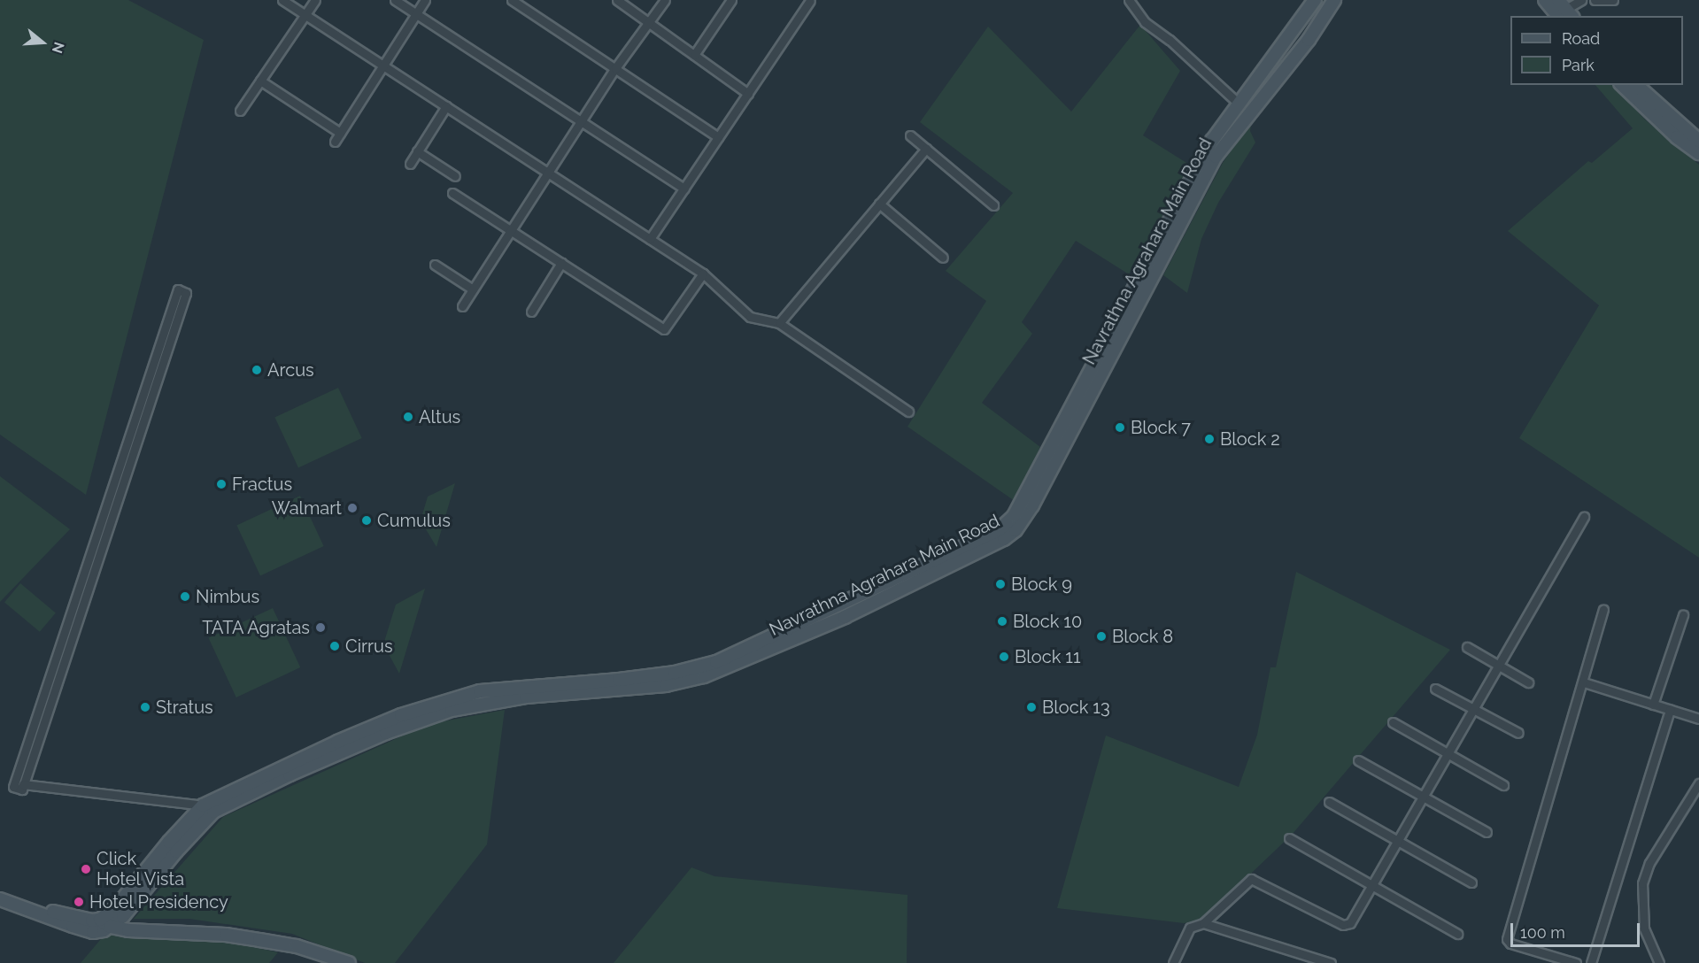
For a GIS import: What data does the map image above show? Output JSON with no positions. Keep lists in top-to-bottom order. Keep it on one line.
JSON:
{"streets":{"street":["Navrathna Agrahara Main Road"]},"places":["Arcus","Altus","Block 7","Block 2","Fractus","Walmart","Cumulus","Block 9","Nimbus","Block 10","TATA Agratas","Block 8","Cirrus","Block 11","Stratus","Block 13","Click Hotel Vista","Hotel Presidency"],"legend":["Road","Park"],"scale_bar":"100 m","north":"right"}
